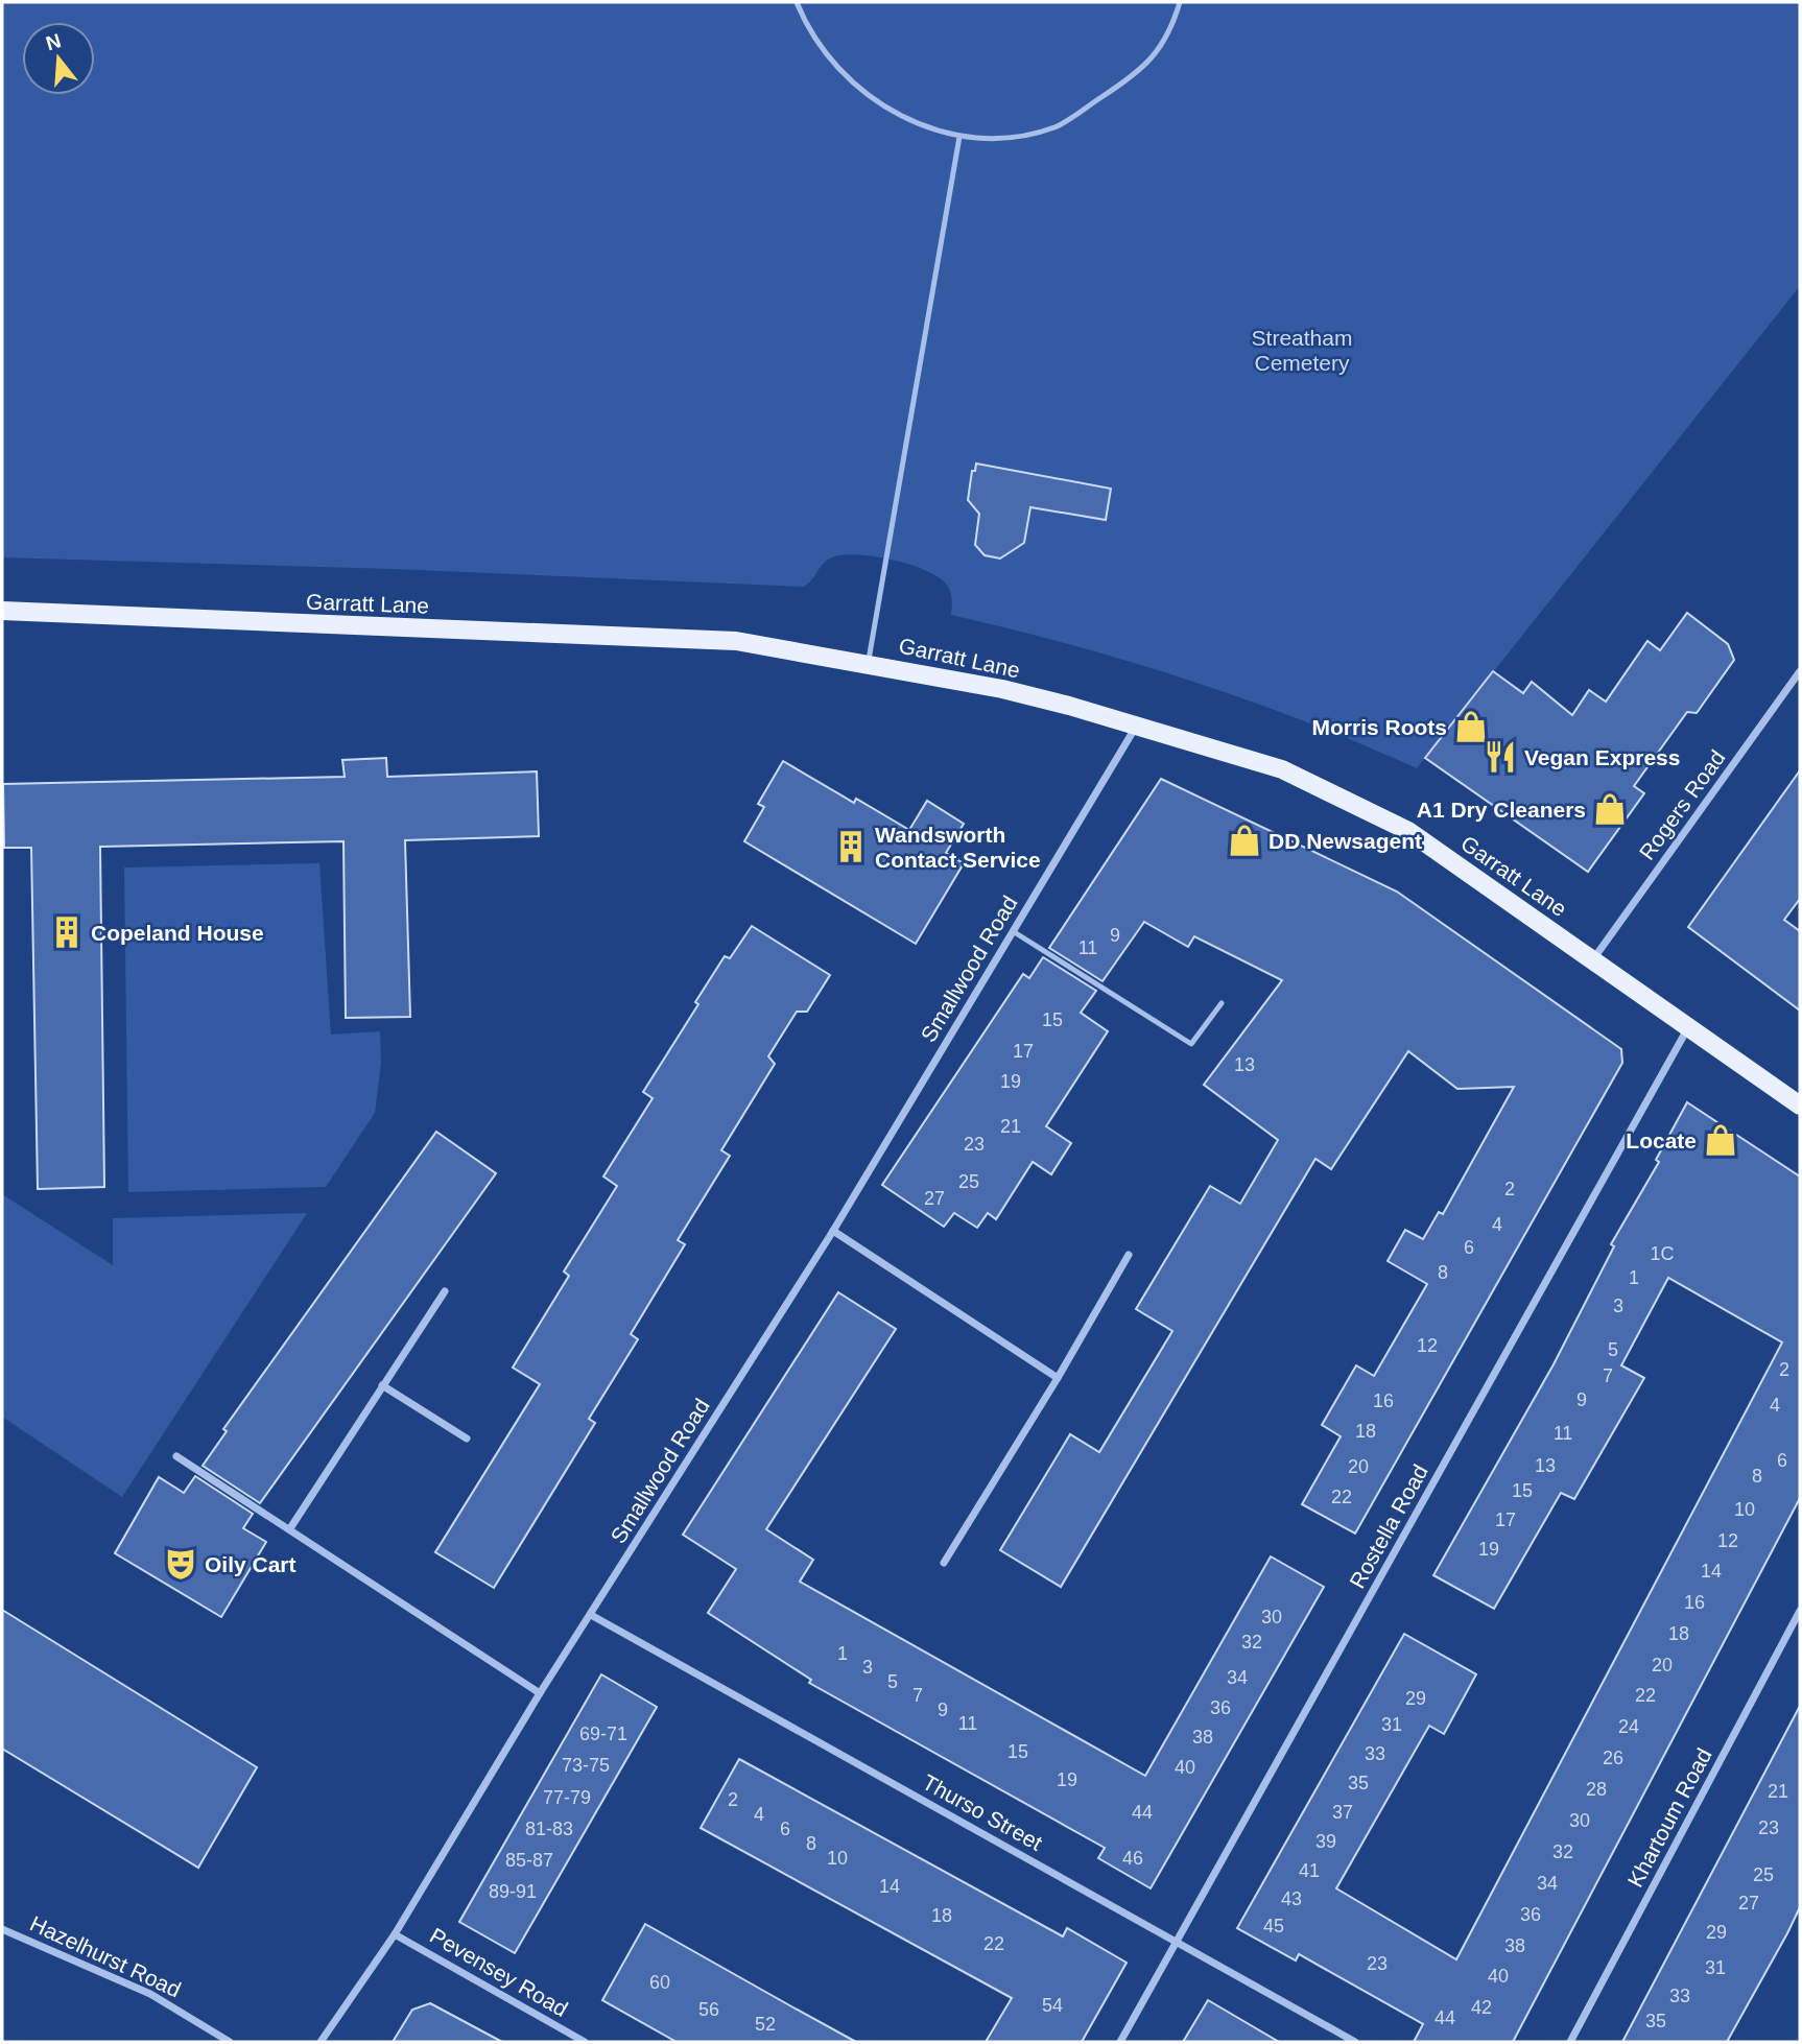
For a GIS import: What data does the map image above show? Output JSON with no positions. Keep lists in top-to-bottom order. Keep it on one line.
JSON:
{"streets":{"main road":["Garratt Lane"],"street":["Rogers Road","Smallwood Road","Rostella Road","Thurso Street","Khartoum Road","Hazelhurst Road","Pevensey Road"]},"crossings":[["Garratt Lane","Rogers Road"],["Garratt Lane","Smallwood Road"],["Garratt Lane","Rostella Road"],["Smallwood Road","Thurso Street"],["Smallwood Road","Pevensey Road"],["Rostella Road","Thurso Street"]],"parks":["Streatham Cemetery"],"places":{"shop":["Morris Roots","A1 Dry Cleaners","DD Newsagent","Locate"],"restaurant":["Vegan Express"],"building":["Wandsworth Contact Service","Copeland House"],"theatre":["Oily Cart"]},"house_numbers":["9","11","15","17","13","19","21","23","25","2","27","4","6","1C","8","1","3","12","5","2","7","9","16","4","18","11","6","13","20","8","15","22","10","17","12","19","14","16","30","18","32","1","20","3","34","5","7","22","29","36","9","11","31","24","69-71","38","15","33","26","73-75","40","19","35","28","21","77-79","2","44","37","4","30","23","81-83","6","39","8","32","10","46","85-87","41","25","34","14","89-91","43","27","36","18","45","29","22","38","23","31","40","60","33","54","42","56","44","35","52"],"north":"top"}
